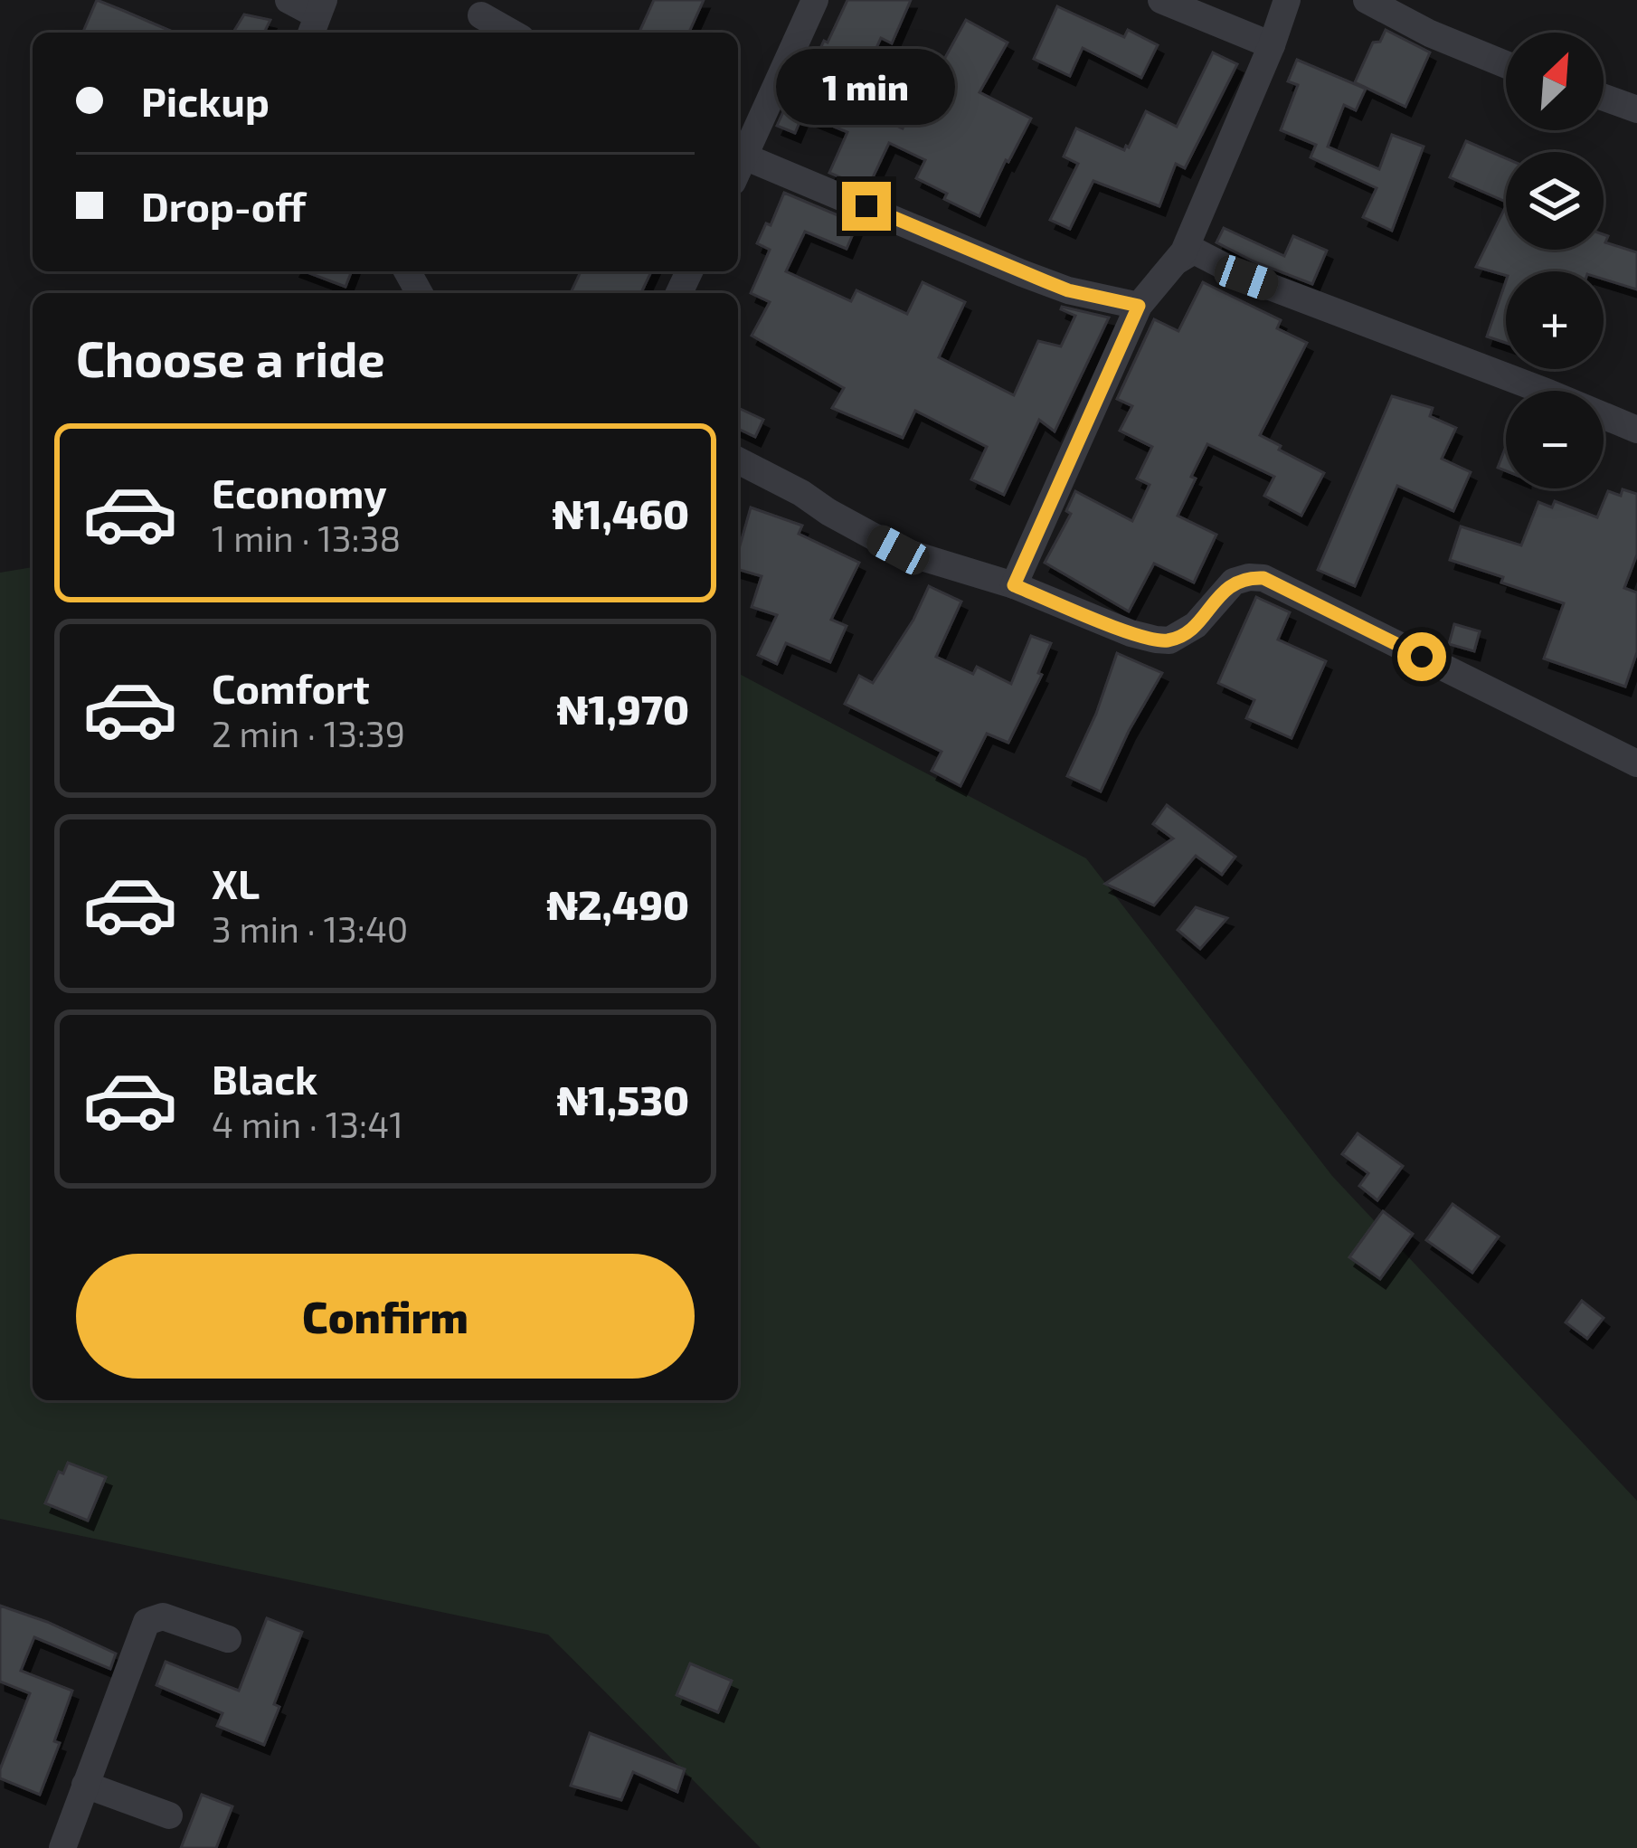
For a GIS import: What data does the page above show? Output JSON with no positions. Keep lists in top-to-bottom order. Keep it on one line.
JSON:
{"north":"top right","page":{"map_buttons":["+","−"],"banner":["Pickup","Drop-off"],"bubble":"1 min","heading":"Choose a ride","list":[{"name":"Economy","note":"1 min · 13:38","value":"₦1,460"},{"name":"Comfort","note":"2 min · 13:39","value":"₦1,970"},{"name":"XL","note":"3 min · 13:40","value":"₦2,490"},{"name":"Black","note":"4 min · 13:41","value":"₦1,530"}],"buttons":"Confirm"}}
